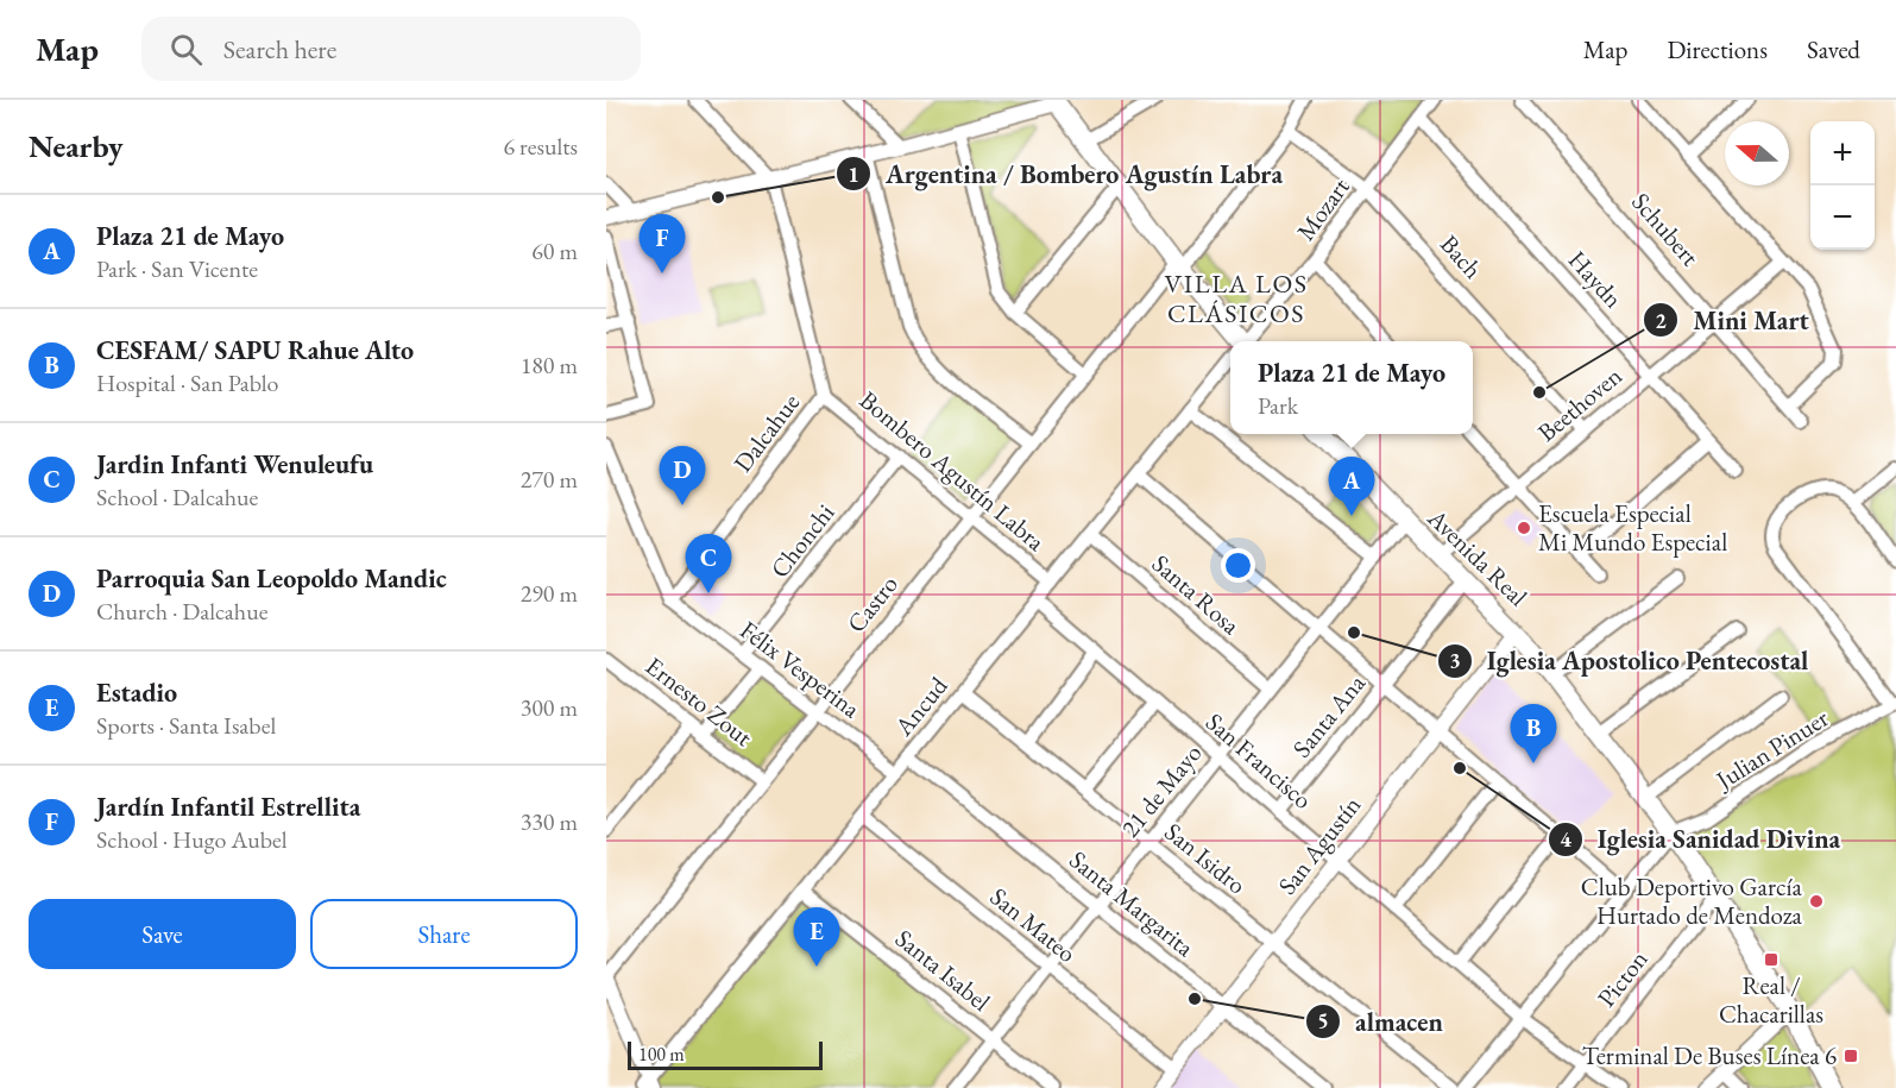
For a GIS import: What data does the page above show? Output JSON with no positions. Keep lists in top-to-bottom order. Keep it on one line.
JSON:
{"streets":{"main road":["Avenida Real"],"street":["Mozart","Schubert","Bach","Haydn","Beethoven","Dalcahue","Bombero Agustín Labra","Chonchi","Santa Rosa","Castro","Félix Vesperina","Ernesto Zout","Ancud","Santa Ana","Julian Pinuer","San Francisco","21 de Mayo","San Agustín","San Isidro","Santa Margarita","San Mateo","Santa Isabel","Picton"]},"crossings":[["Mozart","Bach"],["Mozart","Haydn"],["Schubert","Beethoven"],["Bach","Beethoven"],["Bach","Castro"],["Haydn","Beethoven"],["Beethoven","Avenida Real"],["Dalcahue","Bombero Agustín Labra"],["Dalcahue","Félix Vesperina"],["Bombero Agustín Labra","Chonchi"],["Bombero Agustín Labra","Castro"],["Bombero Agustín Labra","Ancud"],["Chonchi","Félix Vesperina"],["Avenida Real","Santa Ana"],["Avenida Real","Julian Pinuer"],["Avenida Real","21 de Mayo"],["Avenida Real","San Agustín"],["Avenida Real","Picton"],["Santa Rosa","Ancud"],["Santa Rosa","21 de Mayo"],["Castro","Félix Vesperina"],["Castro","Ernesto Zout"],["Félix Vesperina","Ancud"],["Ancud","San Francisco"],["Ancud","San Isidro"],["Ancud","Santa Margarita"],["Ancud","San Mateo"],["Ancud","Santa Isabel"],["Santa Ana","San Francisco"],["San Francisco","21 de Mayo"],["San Francisco","San Agustín"],["San Francisco","Picton"],["21 de Mayo","San Isidro"],["21 de Mayo","Santa Margarita"],["21 de Mayo","San Mateo"],["21 de Mayo","Santa Isabel"],["San Agustín","San Isidro"],["San Agustín","Santa Margarita"],["San Agustín","San Mateo"]],"districts":["VILLA LOS CLÁSICOS"],"places":{"other":["Argentina / Bombero Agustín Labra","Mini Mart","Escuela Especial Mi Mundo Especial","Iglesia Apostolico Pentecostal","Iglesia Sanidad Divina","Club Deportivo García Hurtado de Mendoza","almacen"],"transit":["Real / Chacarillas","Terminal De Buses Línea 6"]},"scale_bar":"100 m","north":"left","page":{"header":"Map","search":"Search here","nav":["Map","Directions","Saved"],"heading":["Nearby","6 results"],"map_buttons":["+","−"],"list":[{"mark":"A","name":"Plaza 21 de Mayo","note":"Park · San Vicente","value":"60 m"},{"mark":"B","name":"CESFAM/ SAPU Rahue Alto","note":"Hospital · San Pablo","value":"180 m"},{"mark":"C","name":"Jardin Infanti Wenuleufu","note":"School · Dalcahue","value":"270 m"},{"mark":"D","name":"Parroquia San Leopoldo Mandic","note":"Church · Dalcahue","value":"290 m"},{"mark":"E","name":"Estadio","note":"Sports · Santa Isabel","value":"300 m"},{"mark":"F","name":"Jardín Infantil Estrellita","note":"School · Hugo Aubel","value":"330 m"}],"pins":["F","D","A","C","B","E"],"popup":["Plaza 21 de Mayo","Park"],"buttons":["Save","Share"],"scale":"100 m"}}
